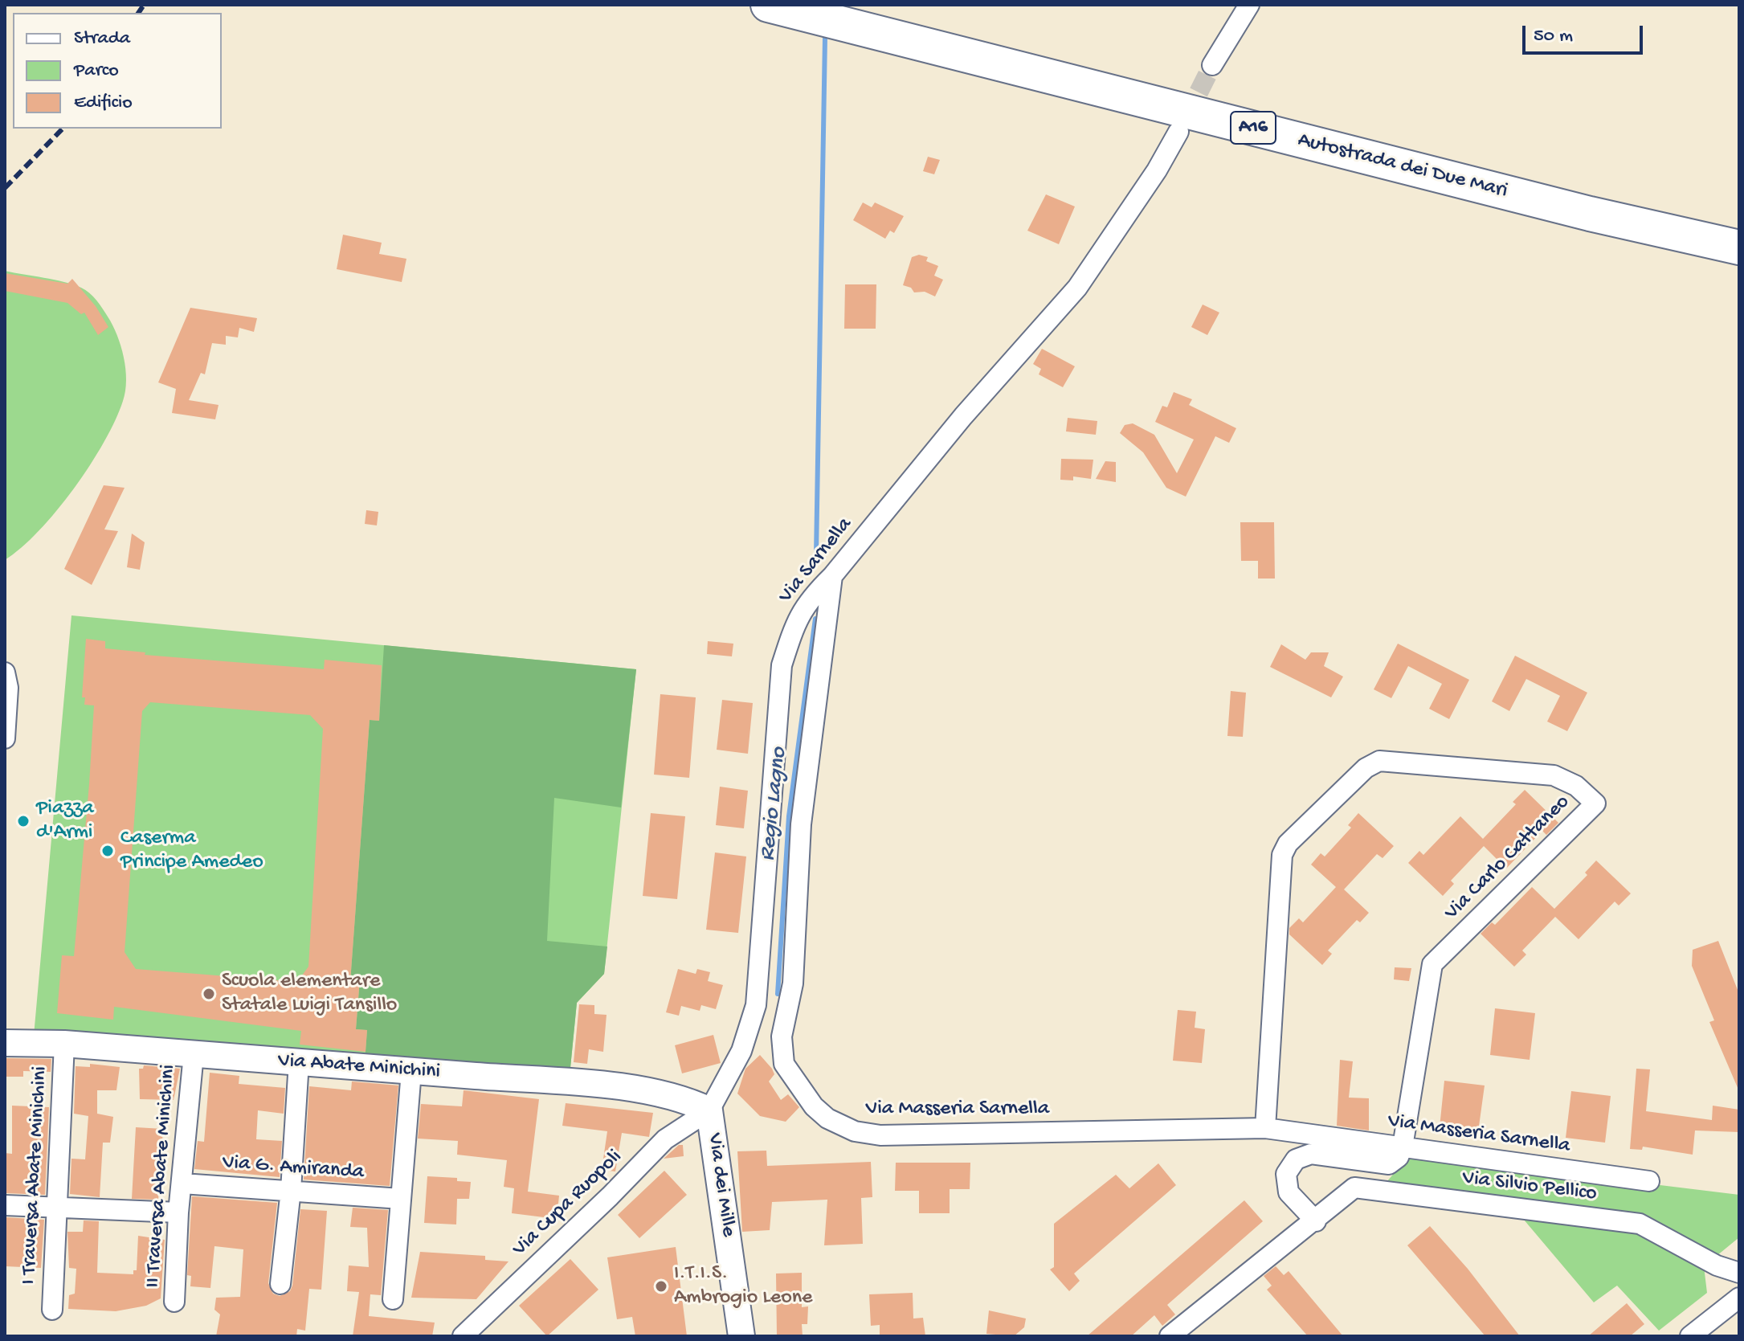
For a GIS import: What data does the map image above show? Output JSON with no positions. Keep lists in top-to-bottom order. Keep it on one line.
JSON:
{"streets":{"highway":["A16","Autostrada dei Due Mari"],"street":["Via Sarnella","Via Carlo Cattaneo","Via Abate Minichini","Via Masseria Sarnella","Via G. Amiranda","I Traversa Abate Minichini","II Traversa Abate Minichini","Via dei Mille","Via Silvio Pellico","Via Cupa Ruopoli"]},"crossings":[["Via Sarnella","Via Abate Minichini"],["Via Sarnella","Via Masseria Sarnella"],["Via Sarnella","Via dei Mille"],["Via Sarnella","Via Cupa Ruopoli"],["Via Carlo Cattaneo","Via Masseria Sarnella"],["Via Abate Minichini","I Traversa Abate Minichini"],["Via Abate Minichini","II Traversa Abate Minichini"],["Via Abate Minichini","Via dei Mille"],["Via Abate Minichini","Via Cupa Ruopoli"],["Via G. Amiranda","II Traversa Abate Minichini"],["Via dei Mille","Via Cupa Ruopoli"]],"water":["Regio Lagno"],"places":["Piazza d'Armi","Caserma Principe Amedeo","Scuola elementare Statale Luigi Tansillo","I.T.I.S. Ambrogio Leone"],"legend":["Strada","Parco","Edificio"],"scale_bar":"50 m"}
